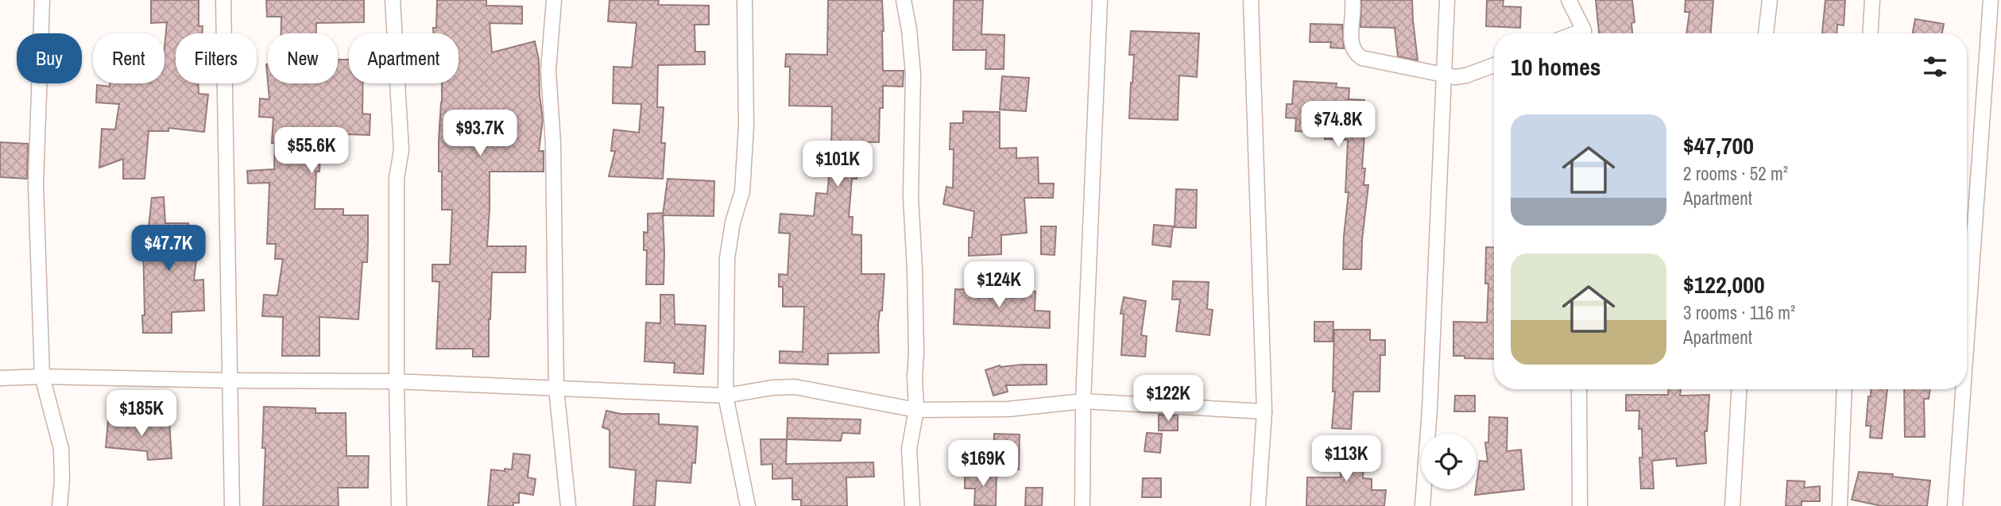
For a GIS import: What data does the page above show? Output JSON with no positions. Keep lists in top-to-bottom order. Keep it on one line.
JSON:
{"page":{"chip":["Buy","Rent","Filters","New","Apartment"],"heading":"10 homes","list":[{"name":"$47,700","note":"2 rooms · 52 m² · Apartment"},{"name":"$122,000","note":"3 rooms · 116 m² · Apartment"}],"price":["$74.8K","$93.7K","$55.6K","$101K","$47.7K","$124K","$122K","$185K","$113K","$169K"]}}
